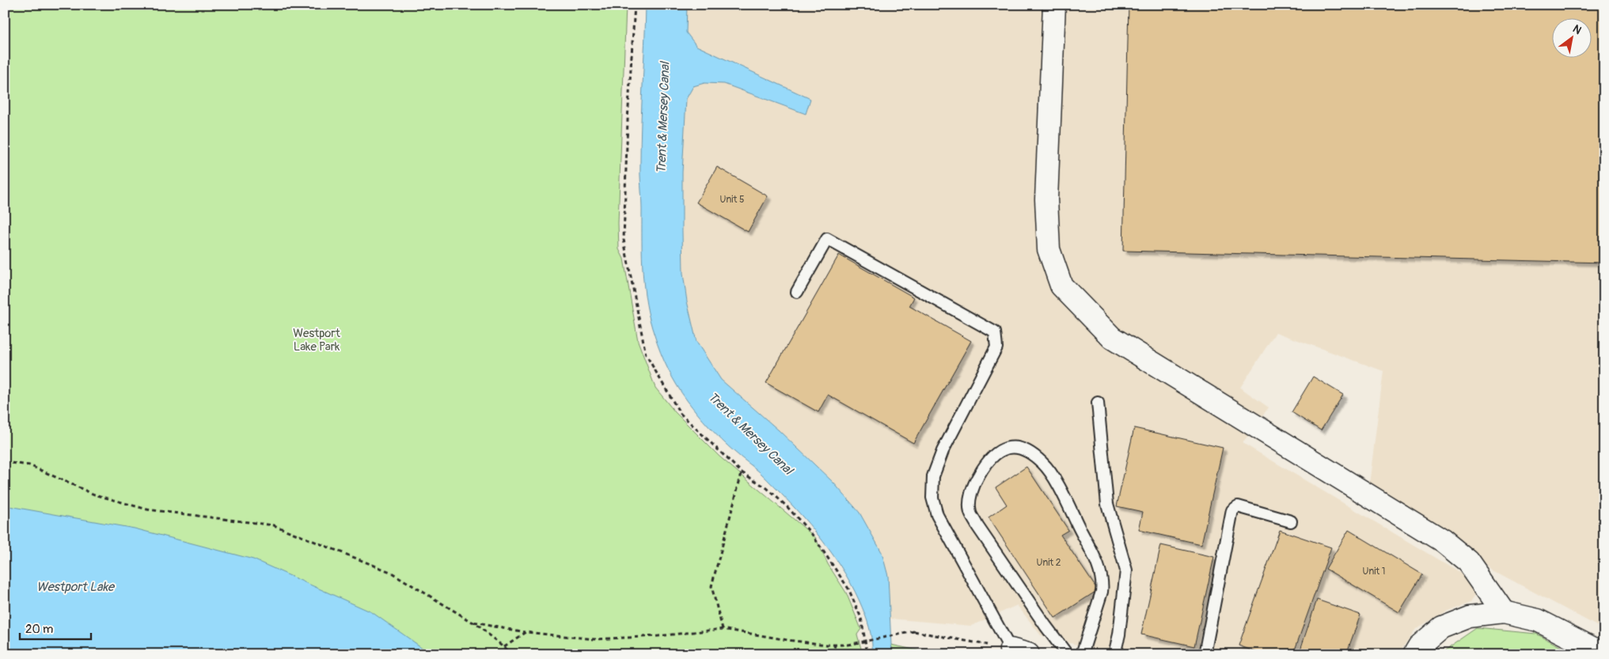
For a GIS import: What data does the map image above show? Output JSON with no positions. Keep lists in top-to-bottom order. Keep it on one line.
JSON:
{"water":["Trent & Mersey Canal","Westport Lake"],"parks":["Westport Lake Park"],"house_numbers":["Unit 5","Unit 2","Unit 1"],"scale_bar":"20 m","north":"top right"}
